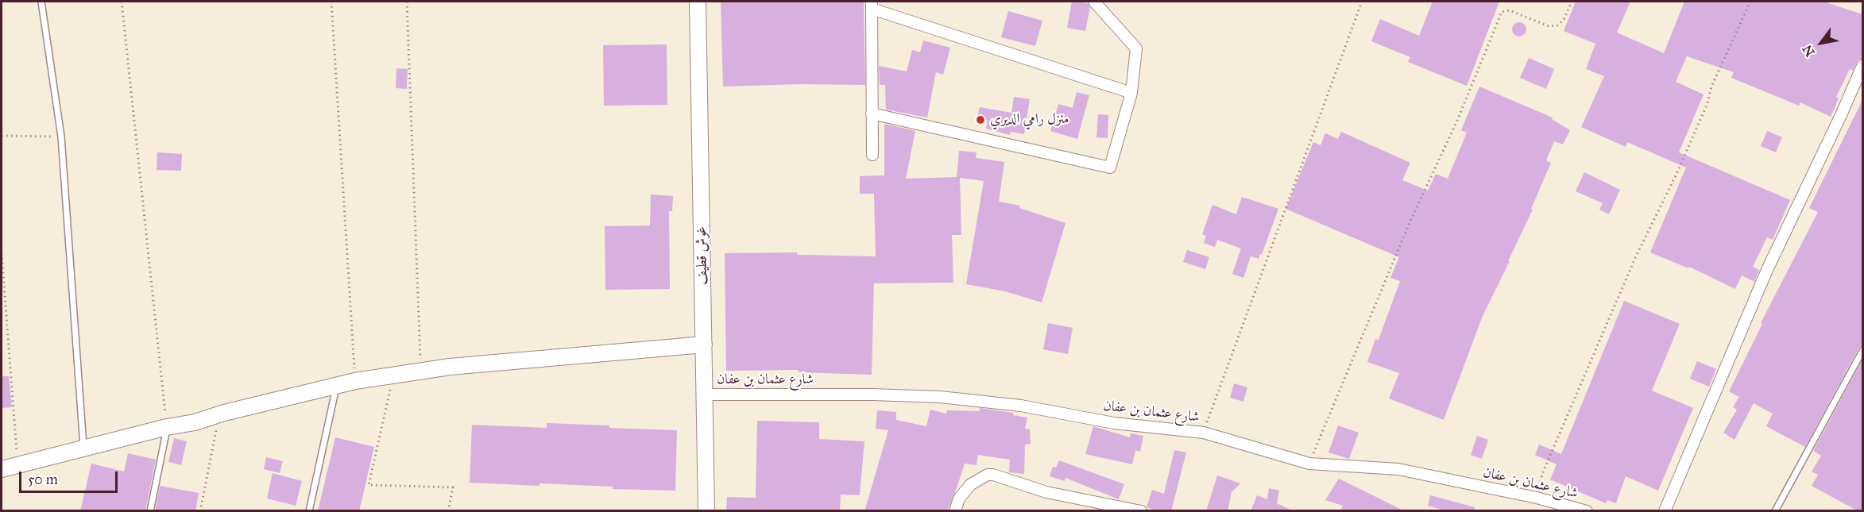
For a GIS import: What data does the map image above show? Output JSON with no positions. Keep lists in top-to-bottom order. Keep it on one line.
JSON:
{"streets":{"street":["غوش قطيف","شارع عثمان بن عفان"]},"crossings":[["غوش قطيف","شارع عثمان بن عفان"]],"places":["منزل رامي الديري"],"scale_bar":"50 m","north":"bottom left"}
